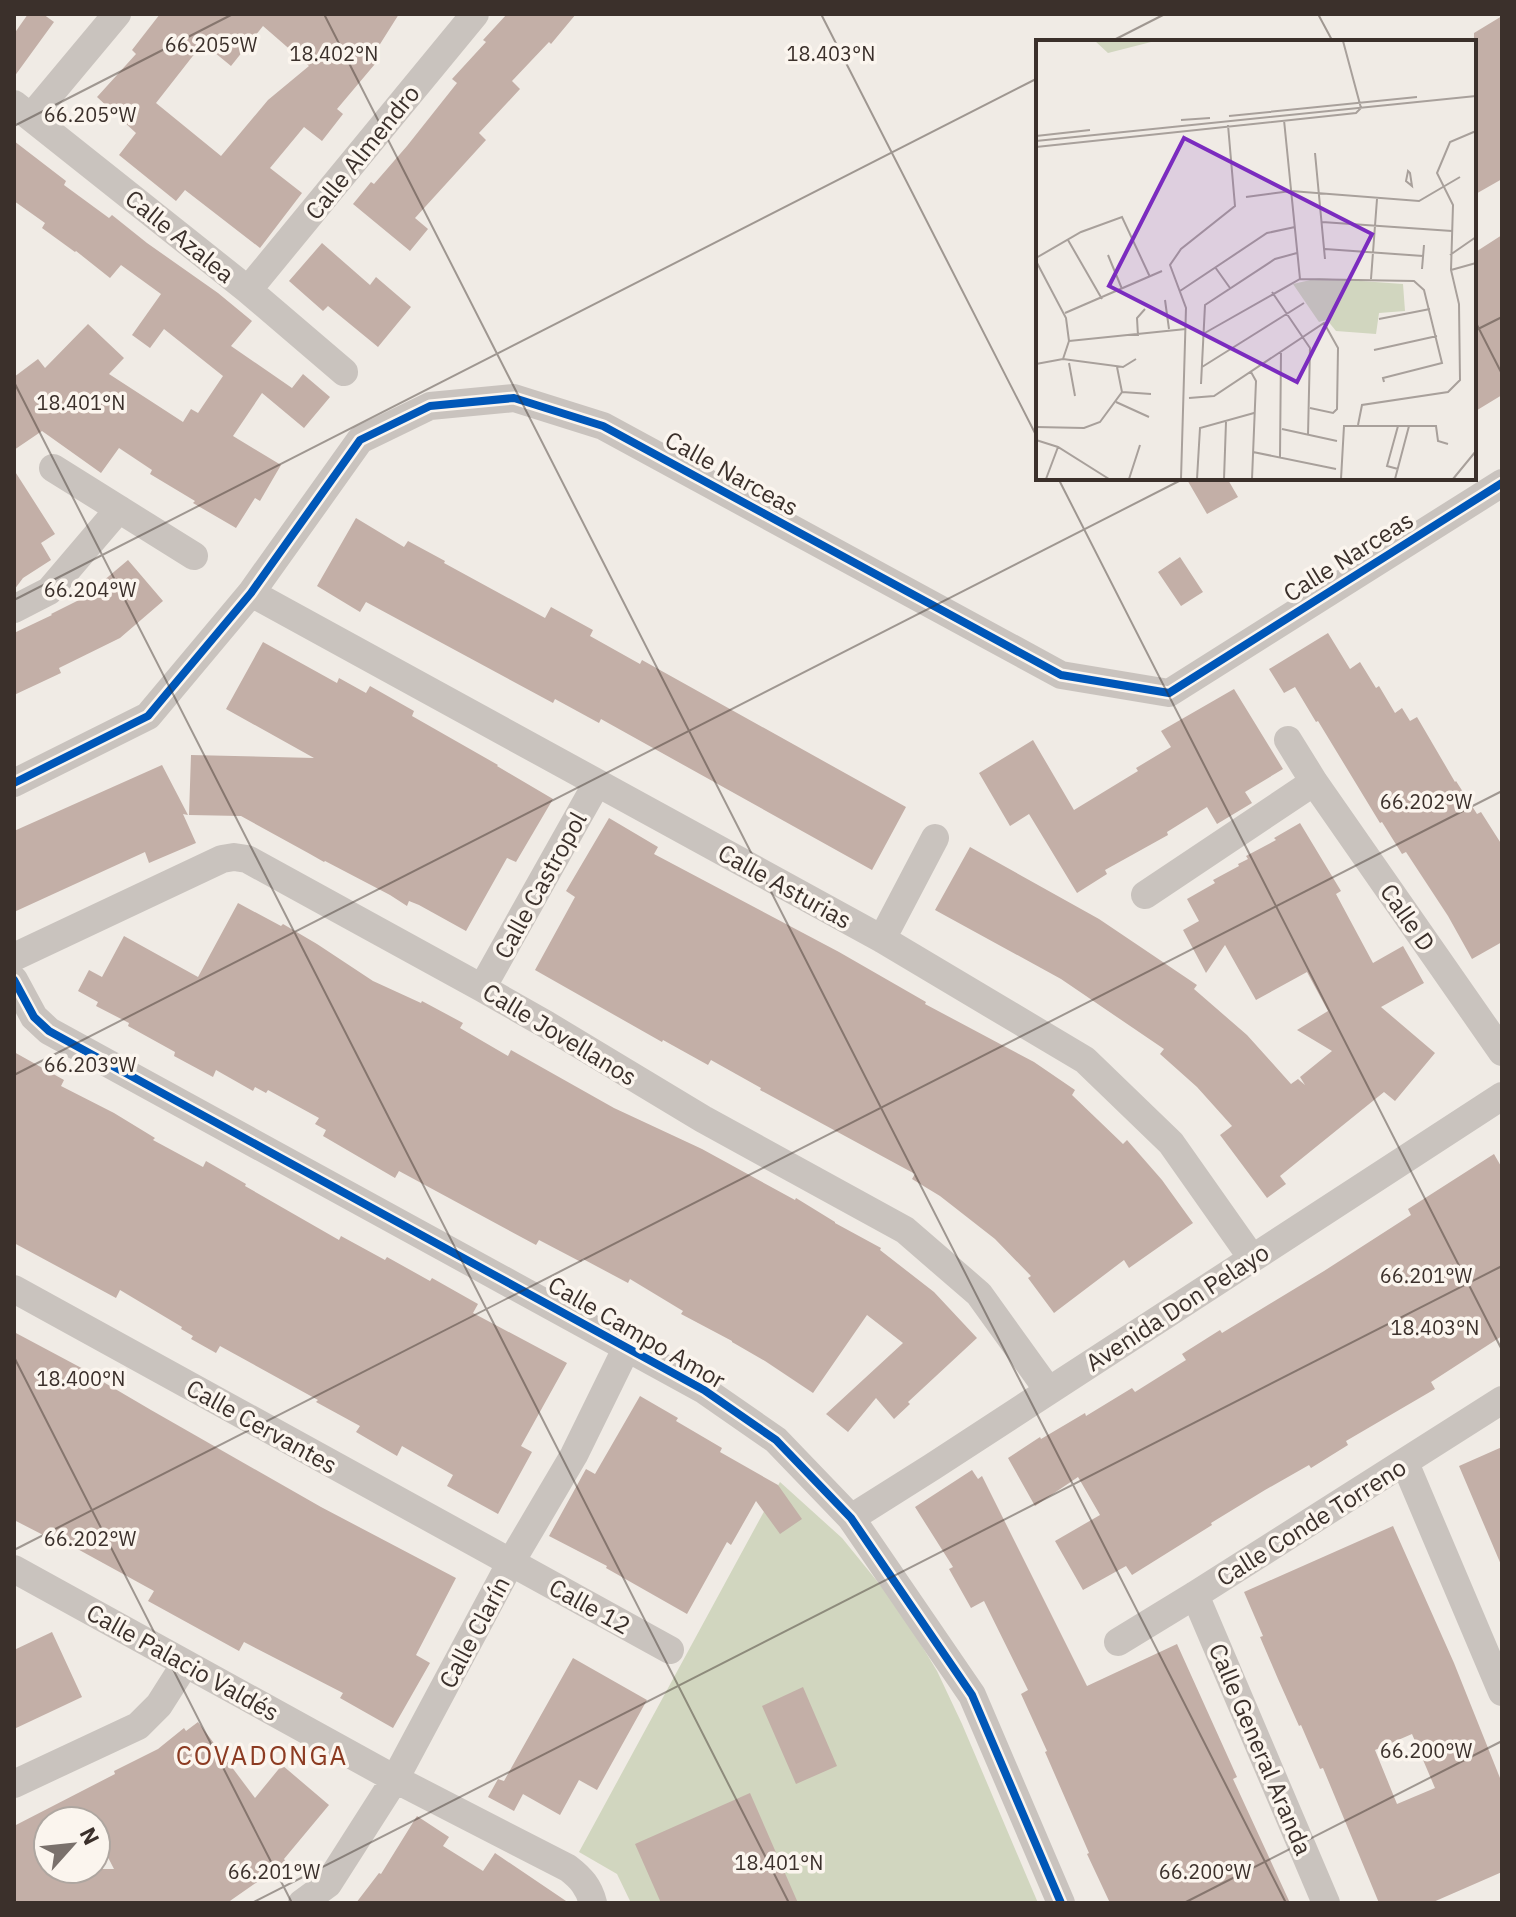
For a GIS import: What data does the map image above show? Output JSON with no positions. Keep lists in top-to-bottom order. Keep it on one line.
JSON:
{"streets":{"street":["Calle Almendro","Calle Azalea","Calle Narceas","Calle Castropol","Calle Asturias","Calle D","Calle Jovellanos","Avenida Don Pelayo","Calle Campo Amor","Calle Cervantes","Calle Conde Torreno","Calle 12","Calle Clarín","Calle Palacio Valdés","Calle General Aranda"]},"crossings":[["Calle Almendro","Calle Azalea"],["Calle Narceas","Calle Asturias"],["Calle Castropol","Calle Asturias"],["Calle Castropol","Calle Jovellanos"],["Calle Asturias","Avenida Don Pelayo"],["Calle Jovellanos","Avenida Don Pelayo"],["Avenida Don Pelayo","Calle Campo Amor"],["Calle Campo Amor","Calle Clarín"],["Calle Cervantes","Calle 12"],["Calle Cervantes","Calle Clarín"],["Calle Conde Torreno","Calle General Aranda"],["Calle 12","Calle Clarín"],["Calle Clarín","Calle Palacio Valdés"]],"districts":["COVADONGA"],"north":"top right","coordinates":["66.205°W","18.402°N","18.403°N","18.401°N","66.204°W","66.202°W","66.203°W","66.201°W","18.400°N","66.200°W"]}
